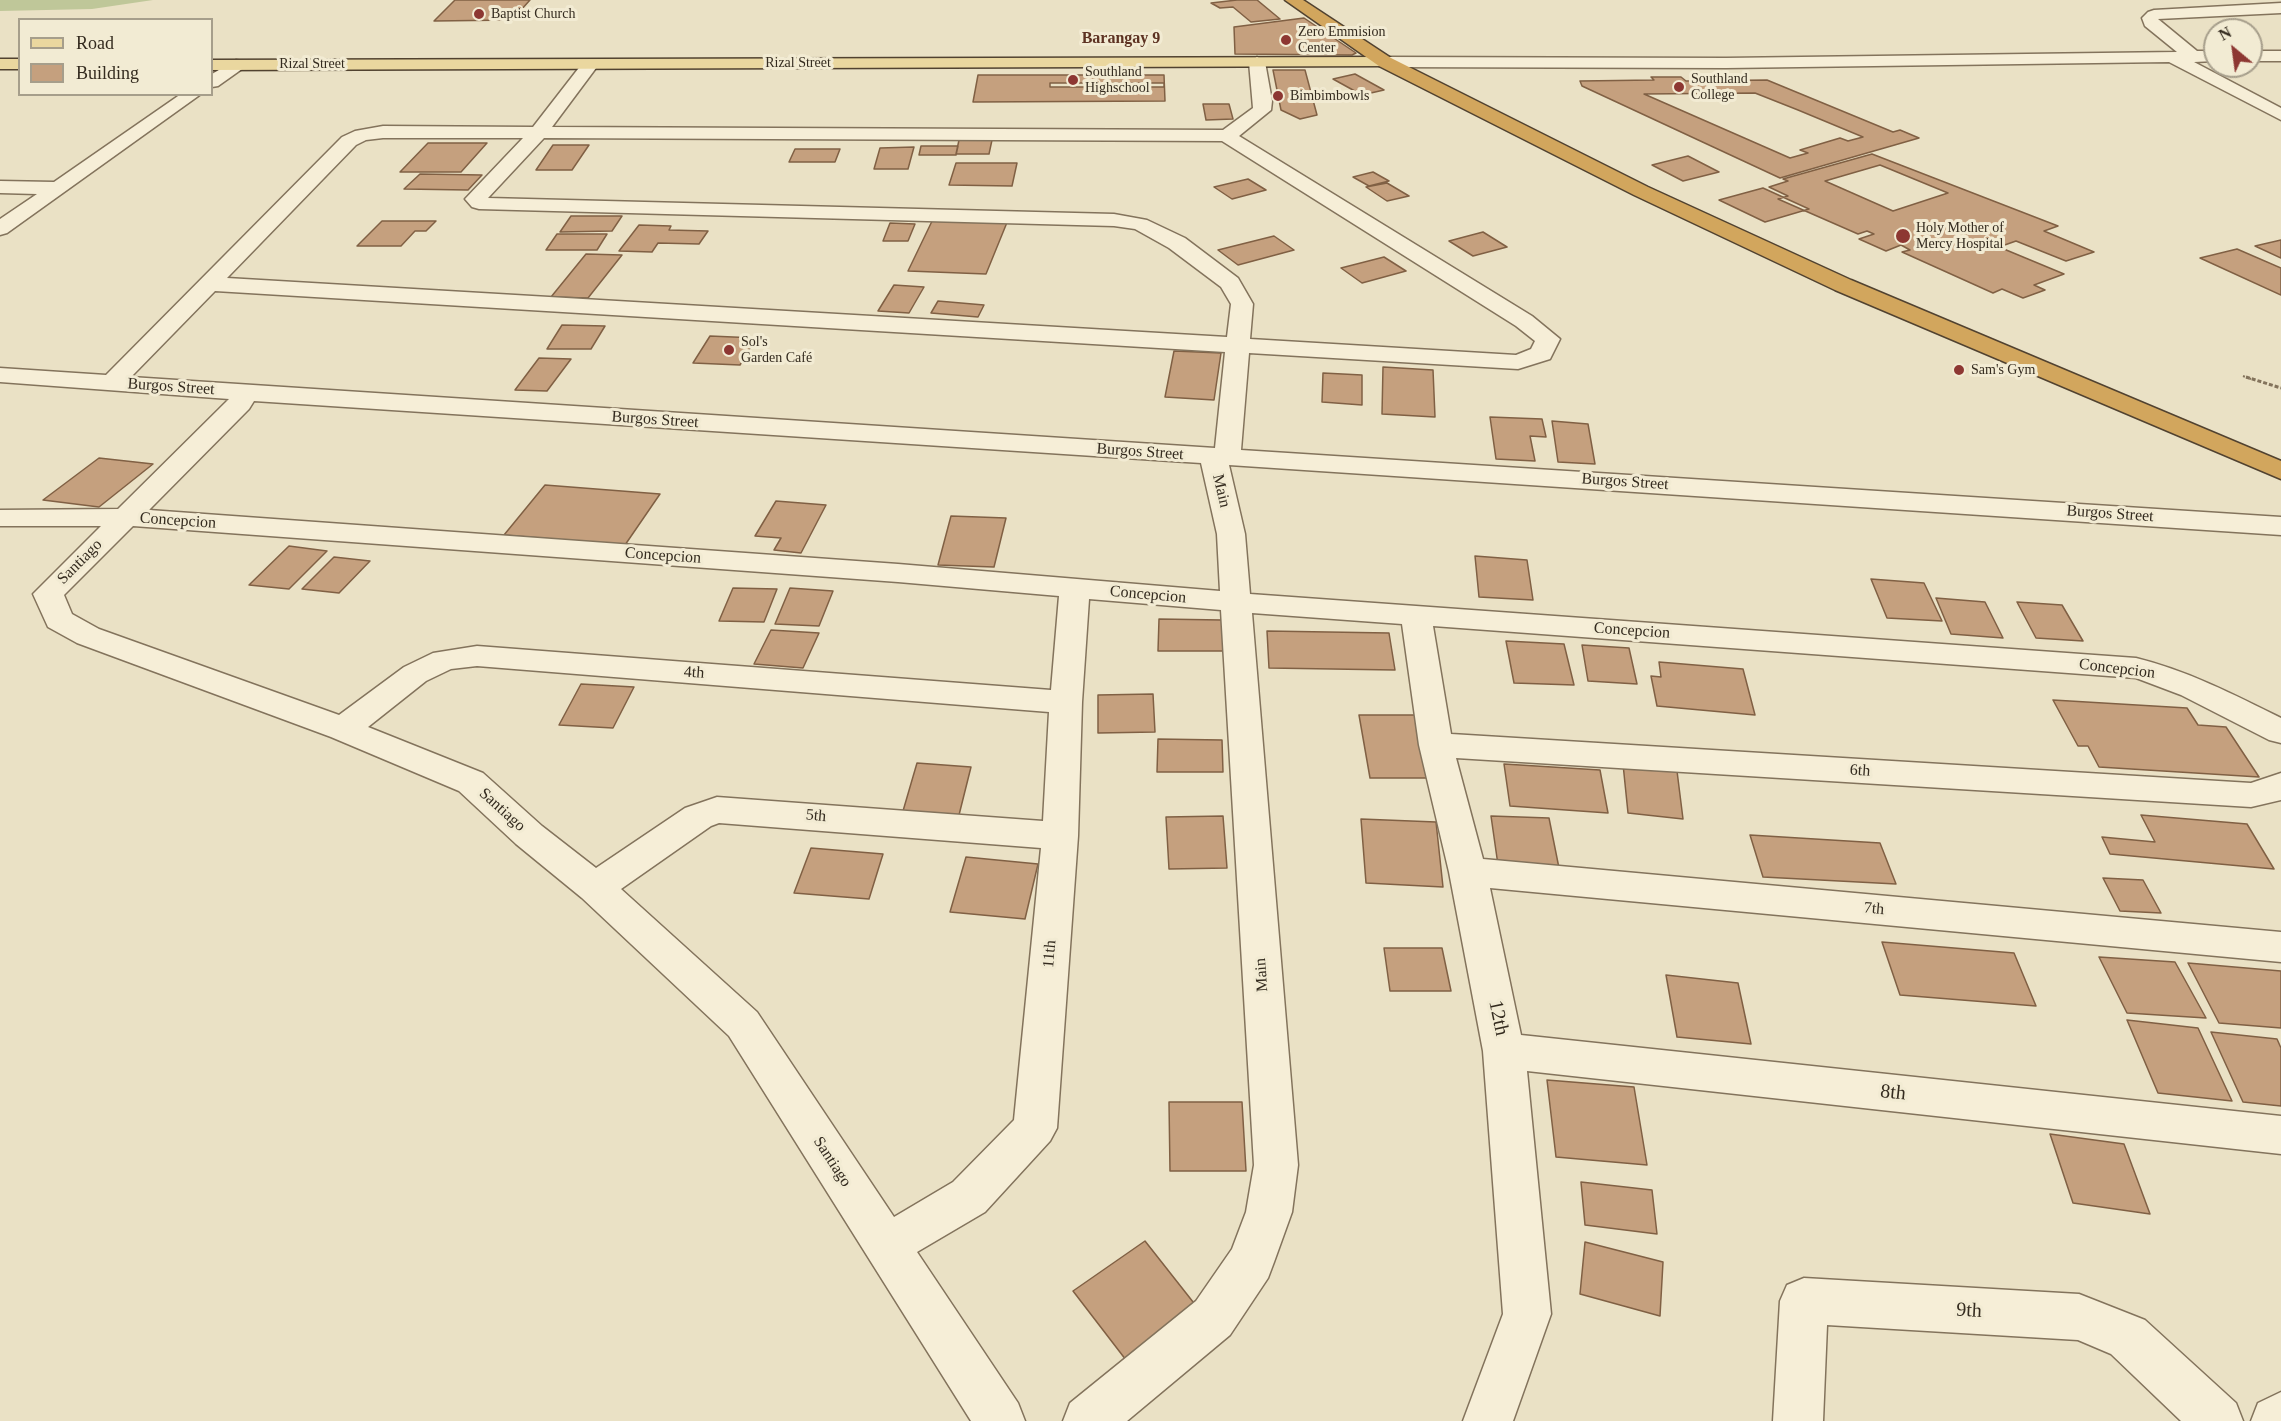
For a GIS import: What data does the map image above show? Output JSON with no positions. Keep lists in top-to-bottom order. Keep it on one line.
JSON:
{"streets":{"main road":["Rizal Street"],"street":["Burgos Street","Main","Concepcion","Santiago","4th","6th","5th","7th","11th","12th","8th","9th"]},"crossings":[["Burgos Street","Main"],["Burgos Street","Santiago"],["Main","Concepcion"],["Concepcion","Santiago"],["Concepcion","11th"],["Concepcion","12th"],["Santiago","4th"],["Santiago","5th"],["Santiago","11th"],["4th","11th"],["6th","12th"],["5th","11th"],["7th","12th"],["12th","8th"]],"districts":["Barangay 9"],"places":["Baptist Church","Zero Emmision Center","Southland Highschool","Southland College","Bimbimbowls","Holy Mother of Mercy Hospital","Sol's Garden Café","Sam's Gym"],"legend":["Road","Building"],"north":"top left"}
